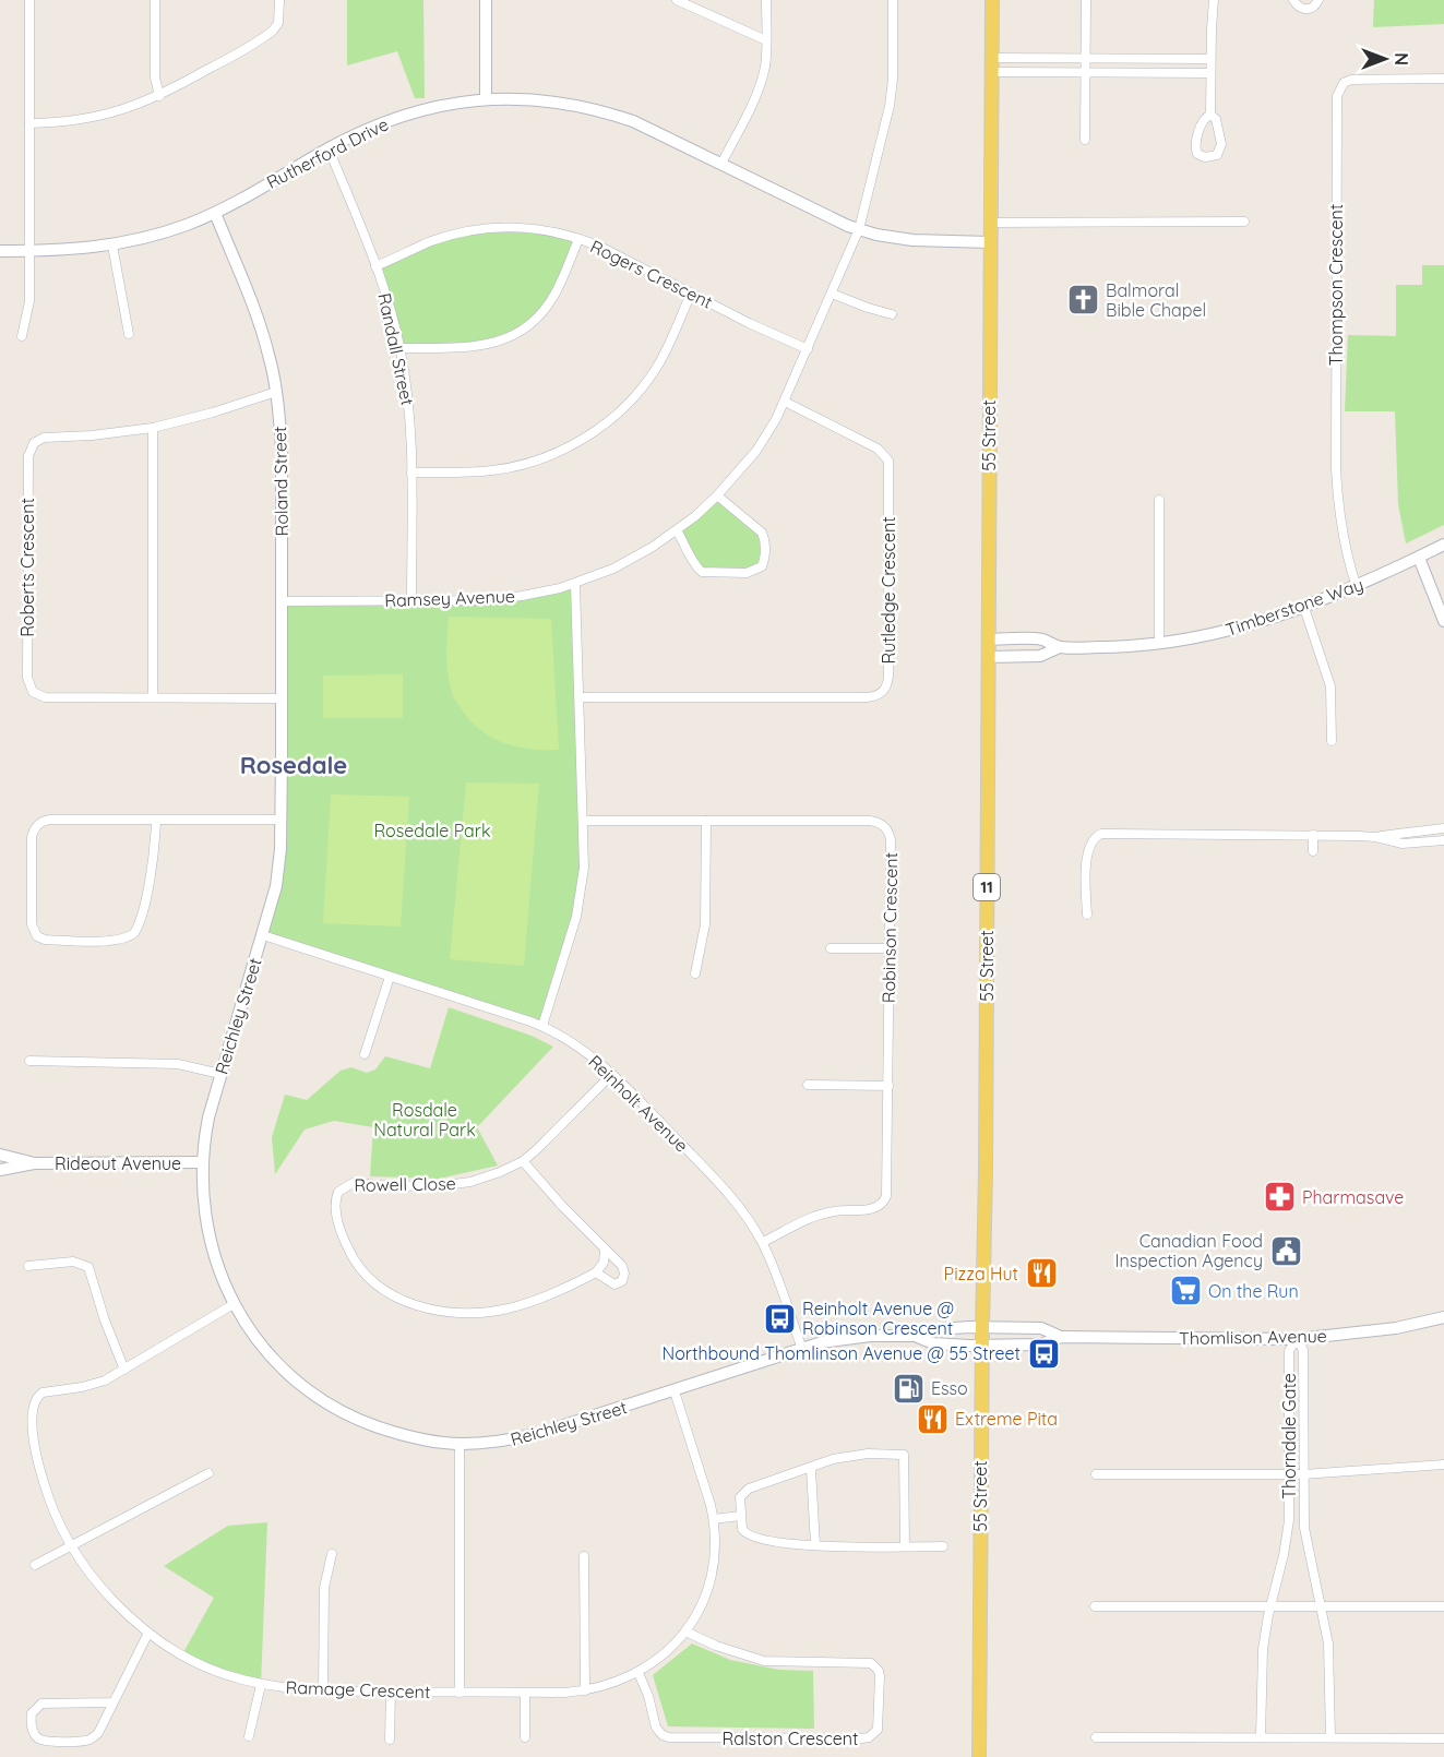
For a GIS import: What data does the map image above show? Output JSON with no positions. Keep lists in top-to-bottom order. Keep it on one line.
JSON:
{"streets":{"main road":["55 Street","11"],"street":["Rutherford Drive","Rogers Crescent","Thompson Crescent","Randall Street","Roland Street","Roberts Crescent","Rutledge Crescent","Ramsey Avenue","Timberstone Way","Robinson Crescent","Reichley Street","Reinholt Avenue","Rideout Avenue","Rowell Close","Thomlison Avenue","Thorndale Gate","Ramage Crescent","Ralston Crescent"]},"crossings":[["Rutherford Drive","Randall Street"],["Rutherford Drive","55 Street"],["Rutherford Drive","Roland Street"],["Rutherford Drive","Ramsey Avenue"],["Rogers Crescent","Randall Street"],["Rogers Crescent","Ramsey Avenue"],["Thompson Crescent","Timberstone Way"],["Randall Street","Ramsey Avenue"],["55 Street","Timberstone Way"],["55 Street","Reichley Street"],["55 Street","Thomlison Avenue"],["Roland Street","Roberts Crescent"],["Roland Street","Ramsey Avenue"],["Roland Street","Reichley Street"],["Rutledge Crescent","Ramsey Avenue"],["Robinson Crescent","Reinholt Avenue"],["Reichley Street","Reinholt Avenue"],["Reichley Street","Rideout Avenue"],["Reichley Street","Thomlison Avenue"],["Reichley Street","Ramage Crescent"],["Reinholt Avenue","Rowell Close"],["Thomlison Avenue","Thorndale Gate"],["Ramage Crescent","Ralston Crescent"]],"districts":["Rosedale"],"parks":["Rosedale Park","Rosdale Natural Park"],"places":{"church":["Balmoral Bible Chapel"],"pharmacy":["Pharmasave"],"public building":["Canadian Food Inspection Agency"],"restaurant":["Pizza Hut","Extreme Pita"],"supermarket":["On the Run"],"bus stop":["Reinholt Avenue @ Robinson Crescent","Northbound Thomlinson Avenue @ 55 Street"],"fuel station":["Esso"]},"north":"right"}
